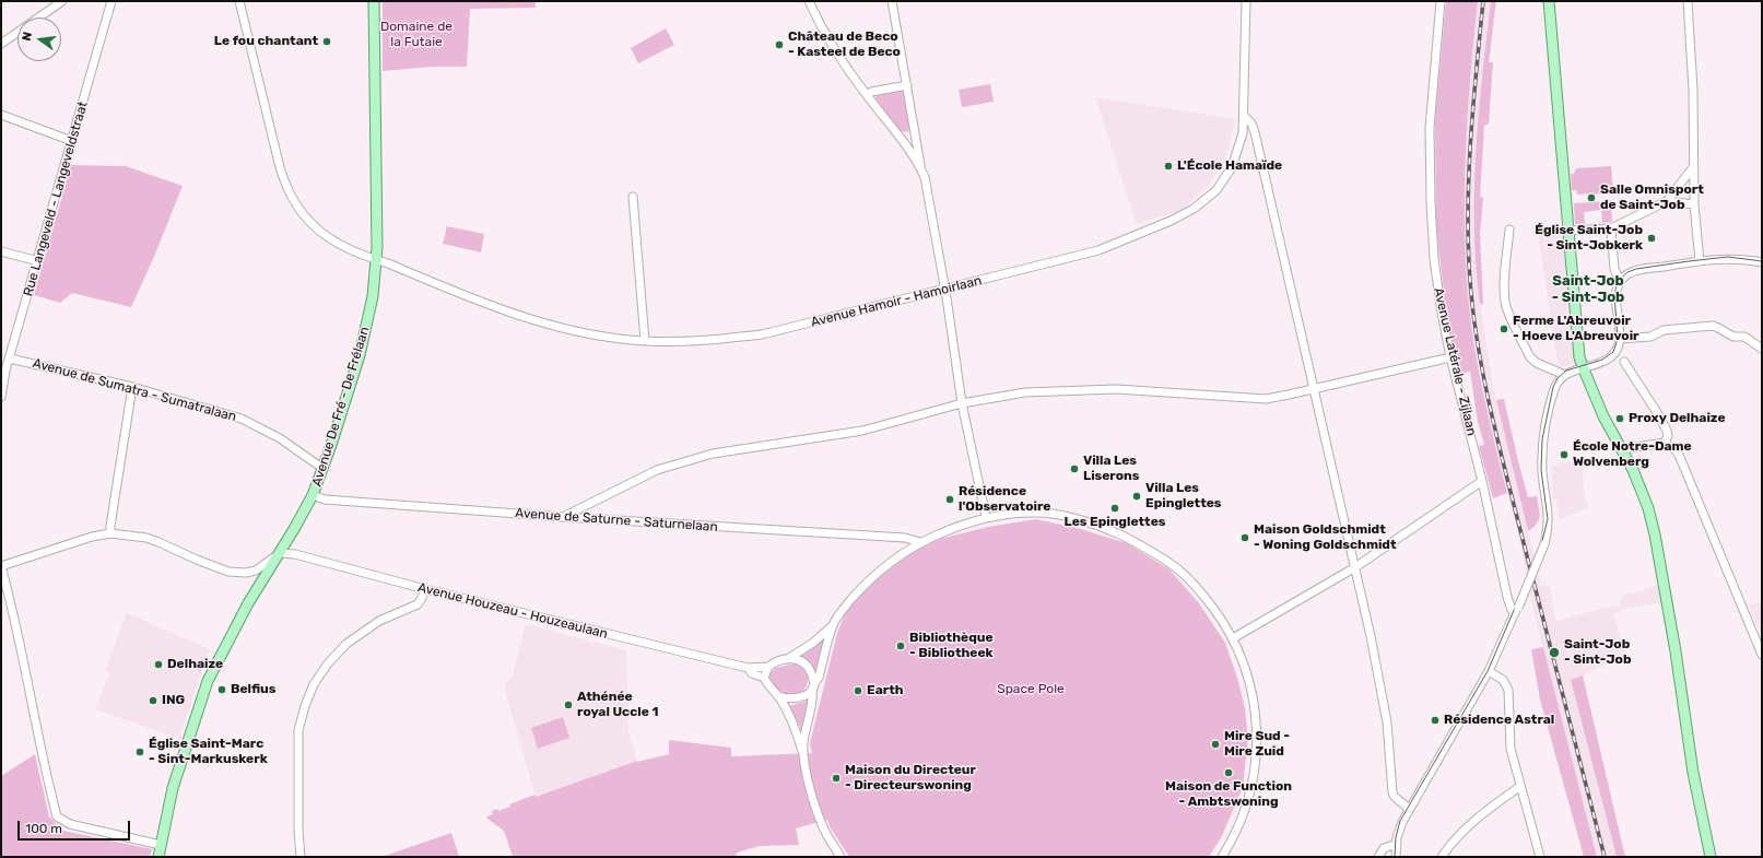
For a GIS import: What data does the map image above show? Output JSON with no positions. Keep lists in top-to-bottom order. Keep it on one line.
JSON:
{"streets":{"main road":["Avenue De Fré - De Frélaan"],"street":["Rue Langeveld - Langeveldstraat","Avenue Hamoir - Hamoirlaan","Avenue Latérale - Zijlaan","Avenue de Sumatra - Sumatralaan","Avenue de Saturne - Saturnelaan","Avenue Houzeau - Houzeaulaan"]},"crossings":[["Rue Langeveld - Langeveldstraat","Avenue de Sumatra - Sumatralaan"],["Avenue Hamoir - Hamoirlaan","Avenue De Fré - De Frélaan"],["Avenue de Sumatra - Sumatralaan","Avenue De Fré - De Frélaan"],["Avenue De Fré - De Frélaan","Avenue de Saturne - Saturnelaan"],["Avenue De Fré - De Frélaan","Avenue Houzeau - Houzeaulaan"]],"districts":["Saint-Job - Sint-Job"],"parks":["Domaine de la Futaie","Space Pole"],"places":["Le fou chantant","Château de Beco - Kasteel de Beco","L'École Hamaïde","Salle Omnisport de Saint-Job","Église Saint-Job - Sint-Jobkerk","Ferme L'Abreuvoir - Hoeve L'Abreuvoir","Proxy Delhaize","École Notre-Dame Wolvenberg","Villa Les Liserons","Villa Les Epinglettes","Résidence l'Observatoire","Les Epinglettes","Maison Goldschmidt - Woning Goldschmidt","Bibliothèque - Bibliotheek","Saint-Job - Sint-Job","Delhaize","Belfius","Earth","ING","Athénée royal Uccle 1","Résidence Astral","Mire Sud - Mire Zuid","Église Saint-Marc - Sint-Markuskerk","Maison de Function - Ambtswoning","Maison du Directeur - Directeurswoning"],"scale_bar":"100 m","north":"left"}
